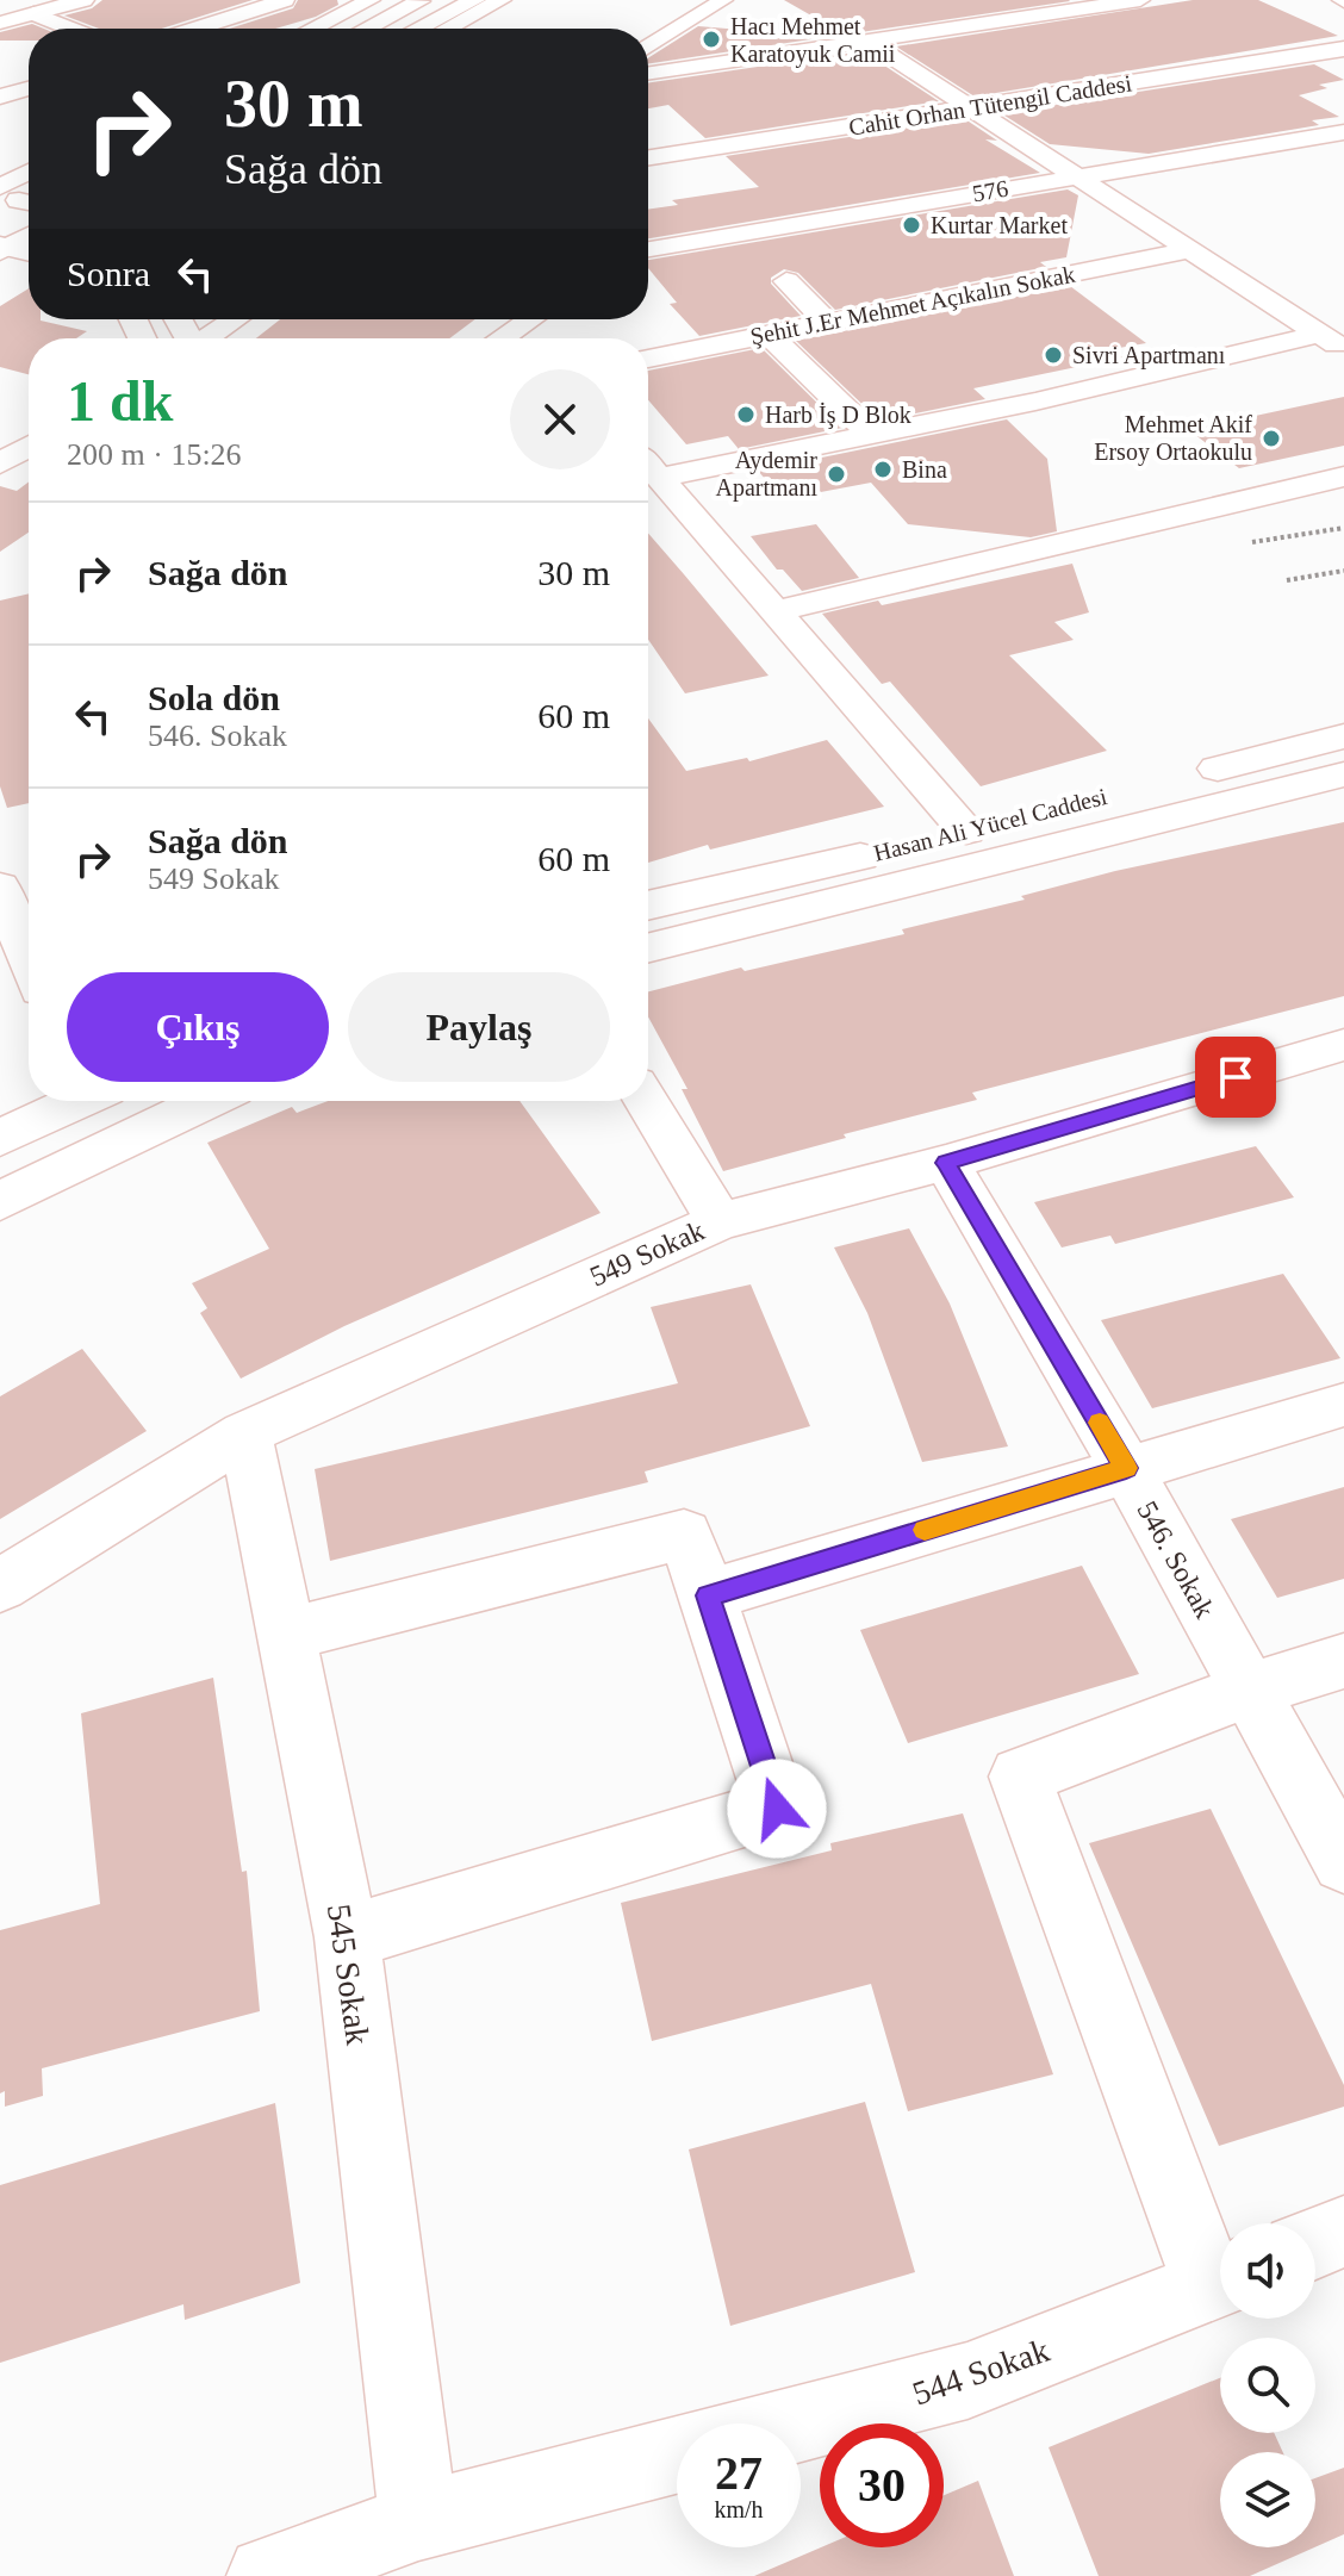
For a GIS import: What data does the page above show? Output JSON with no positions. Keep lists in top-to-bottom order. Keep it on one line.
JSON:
{"streets":{"main road":["Cahit Orhan Tütengil Caddesi","Hasan Ali Yücel Caddesi"],"street":["576","Şehit J.Er Mehmet Açıkalın Sokak","549 Sokak","546. Sokak","545 Sokak","544 Sokak"]},"crossings":[["549 Sokak","546. Sokak"],["549 Sokak","545 Sokak"]],"places":["Hacı Mehmet Karatoyuk Camii","Kurtar Market","Sivri Apartmanı","Harb İş D Blok","Mehmet Akif Ersoy Ortaokulu","Bina","Aydemir Apartmanı"],"page":{"turn":["30 m","Sağa dön"],"then":"Sonra","heading":["1 dk","200 m · 15:26"],"list":[{"name":"Sağa dön","value":"30 m"},{"name":"Sola dön","note":"546. Sokak","value":"60 m"},{"name":"Sağa dön","note":"549 Sokak","value":"60 m"}],"buttons":["Çıkış","Paylaş"],"speed":"27 km/h","limit":"30"}}
